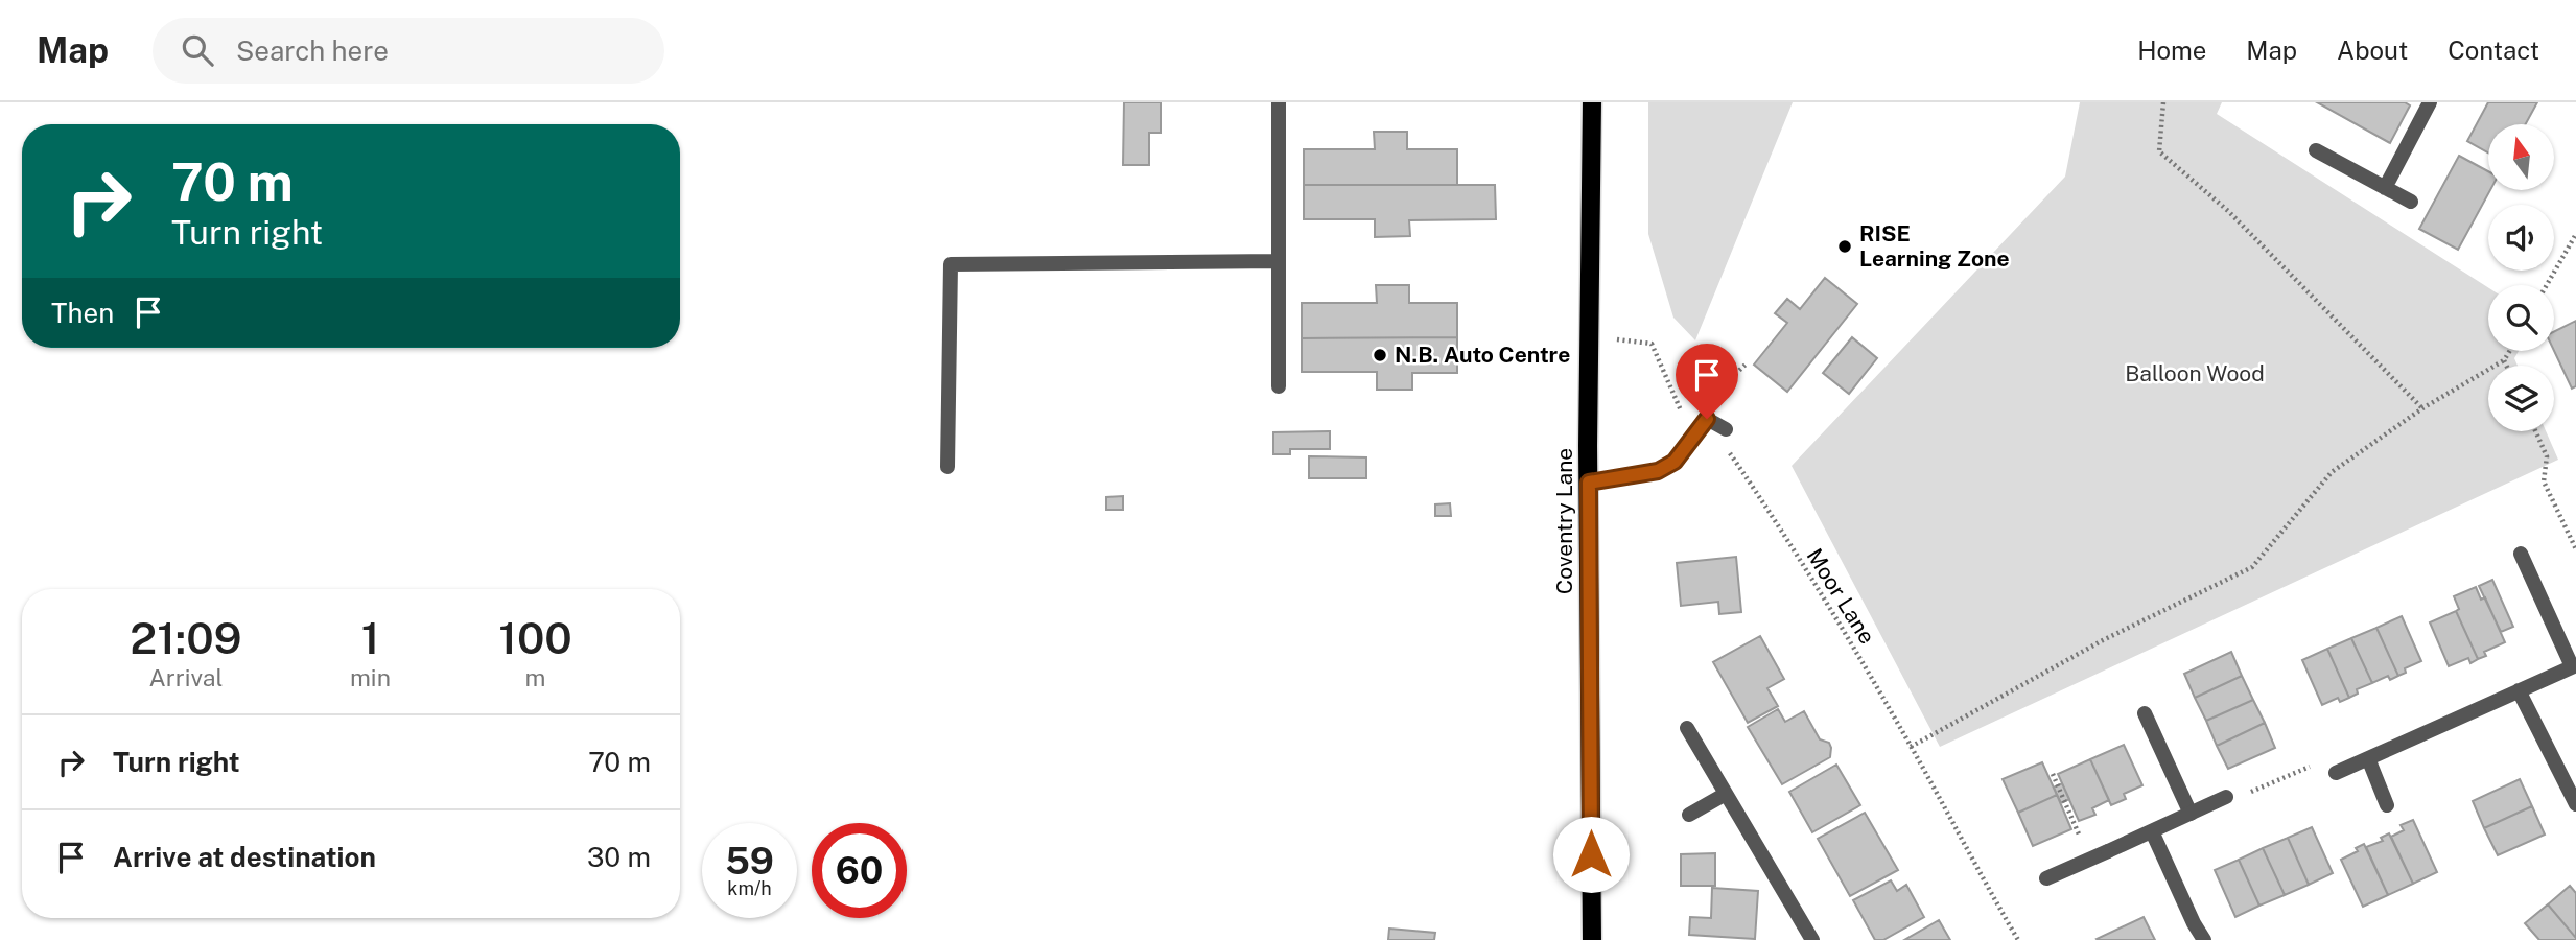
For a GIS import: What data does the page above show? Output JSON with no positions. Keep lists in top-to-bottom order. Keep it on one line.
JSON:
{"streets":{"main road":["Coventry Lane"],"path":["Moor Lane"]},"parks":["Balloon Wood"],"places":["RISE Learning Zone","N.B. Auto Centre"],"north":"top","page":{"header":"Map","search":"Search here","nav":["Home","Map","About","Contact"],"turn":["70 m","Turn right"],"then":"Then","eta":["21:09","Arrival","1","min","100","m"],"list":[{"name":"Turn right","value":"70 m"},{"name":"Arrive at destination","value":"30 m"}],"speed":"59 km/h","limit":"60"}}
